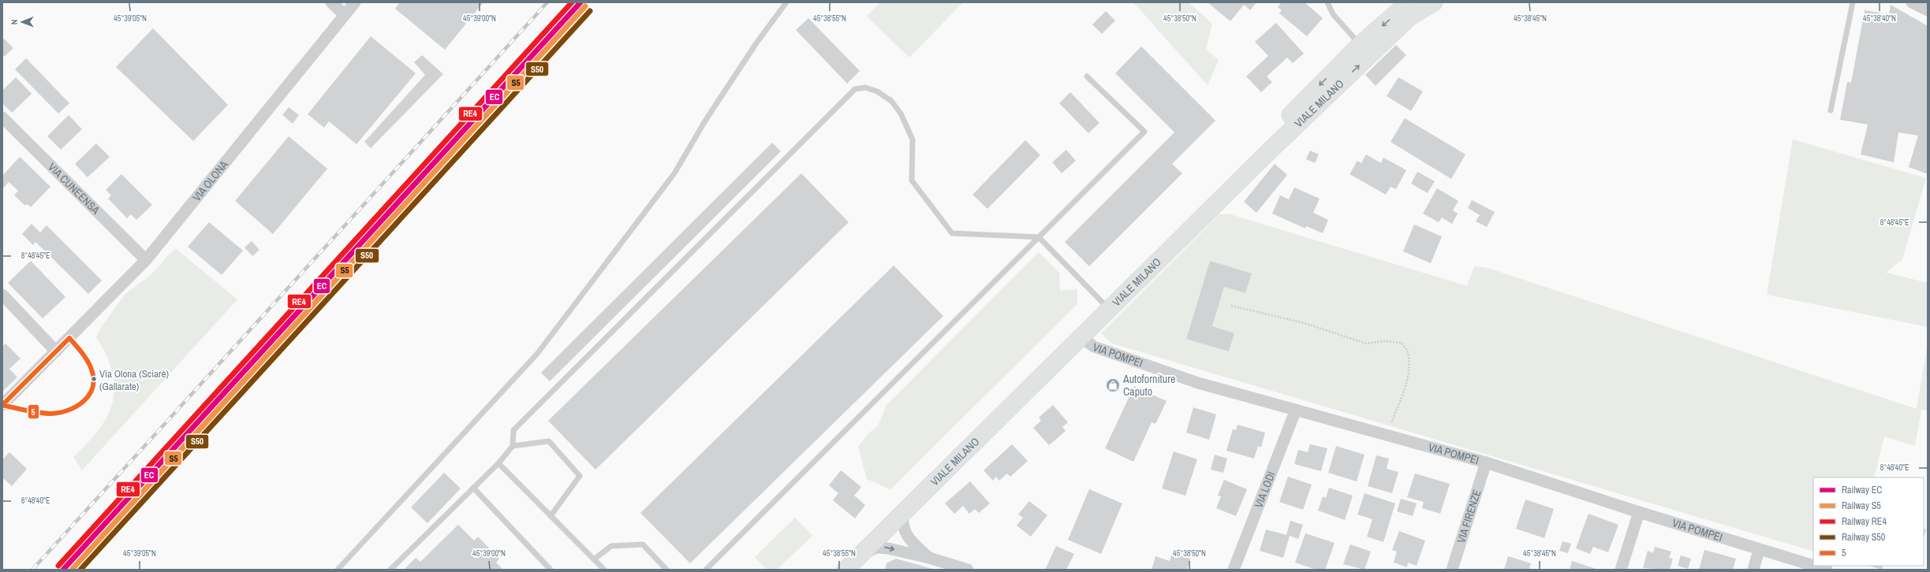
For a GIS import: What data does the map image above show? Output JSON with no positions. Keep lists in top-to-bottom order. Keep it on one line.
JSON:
{"streets":{"main road":["VIALE MILANO"],"street":["VIA OLONA","VIA CUNEENSA","VIA POMPEI","VIA LODI","VIA FIRENZE"]},"crossings":[["VIALE MILANO","VIA POMPEI"],["VIA OLONA","VIA CUNEENSA"],["VIA POMPEI","VIA LODI"],["VIA POMPEI","VIA FIRENZE"]],"places":{"other":["Via Olona (Sciarè) (Gallarate)"],"shop":["Autoforniture Caputo"]},"lines":["rail line EC","rail line RE4","rail line S5","rail line S50","transit line 5"],"legend":["Railway EC","Railway S5","Railway RE4","Railway S50","5"],"north":"left","coordinates":["45°39'05\"N","45°39'00\"N","45°38'55\"N","45°38'50\"N","45°38'45\"N","45°38'40\"N","8°48'45\"E","8°48'40\"E"]}
